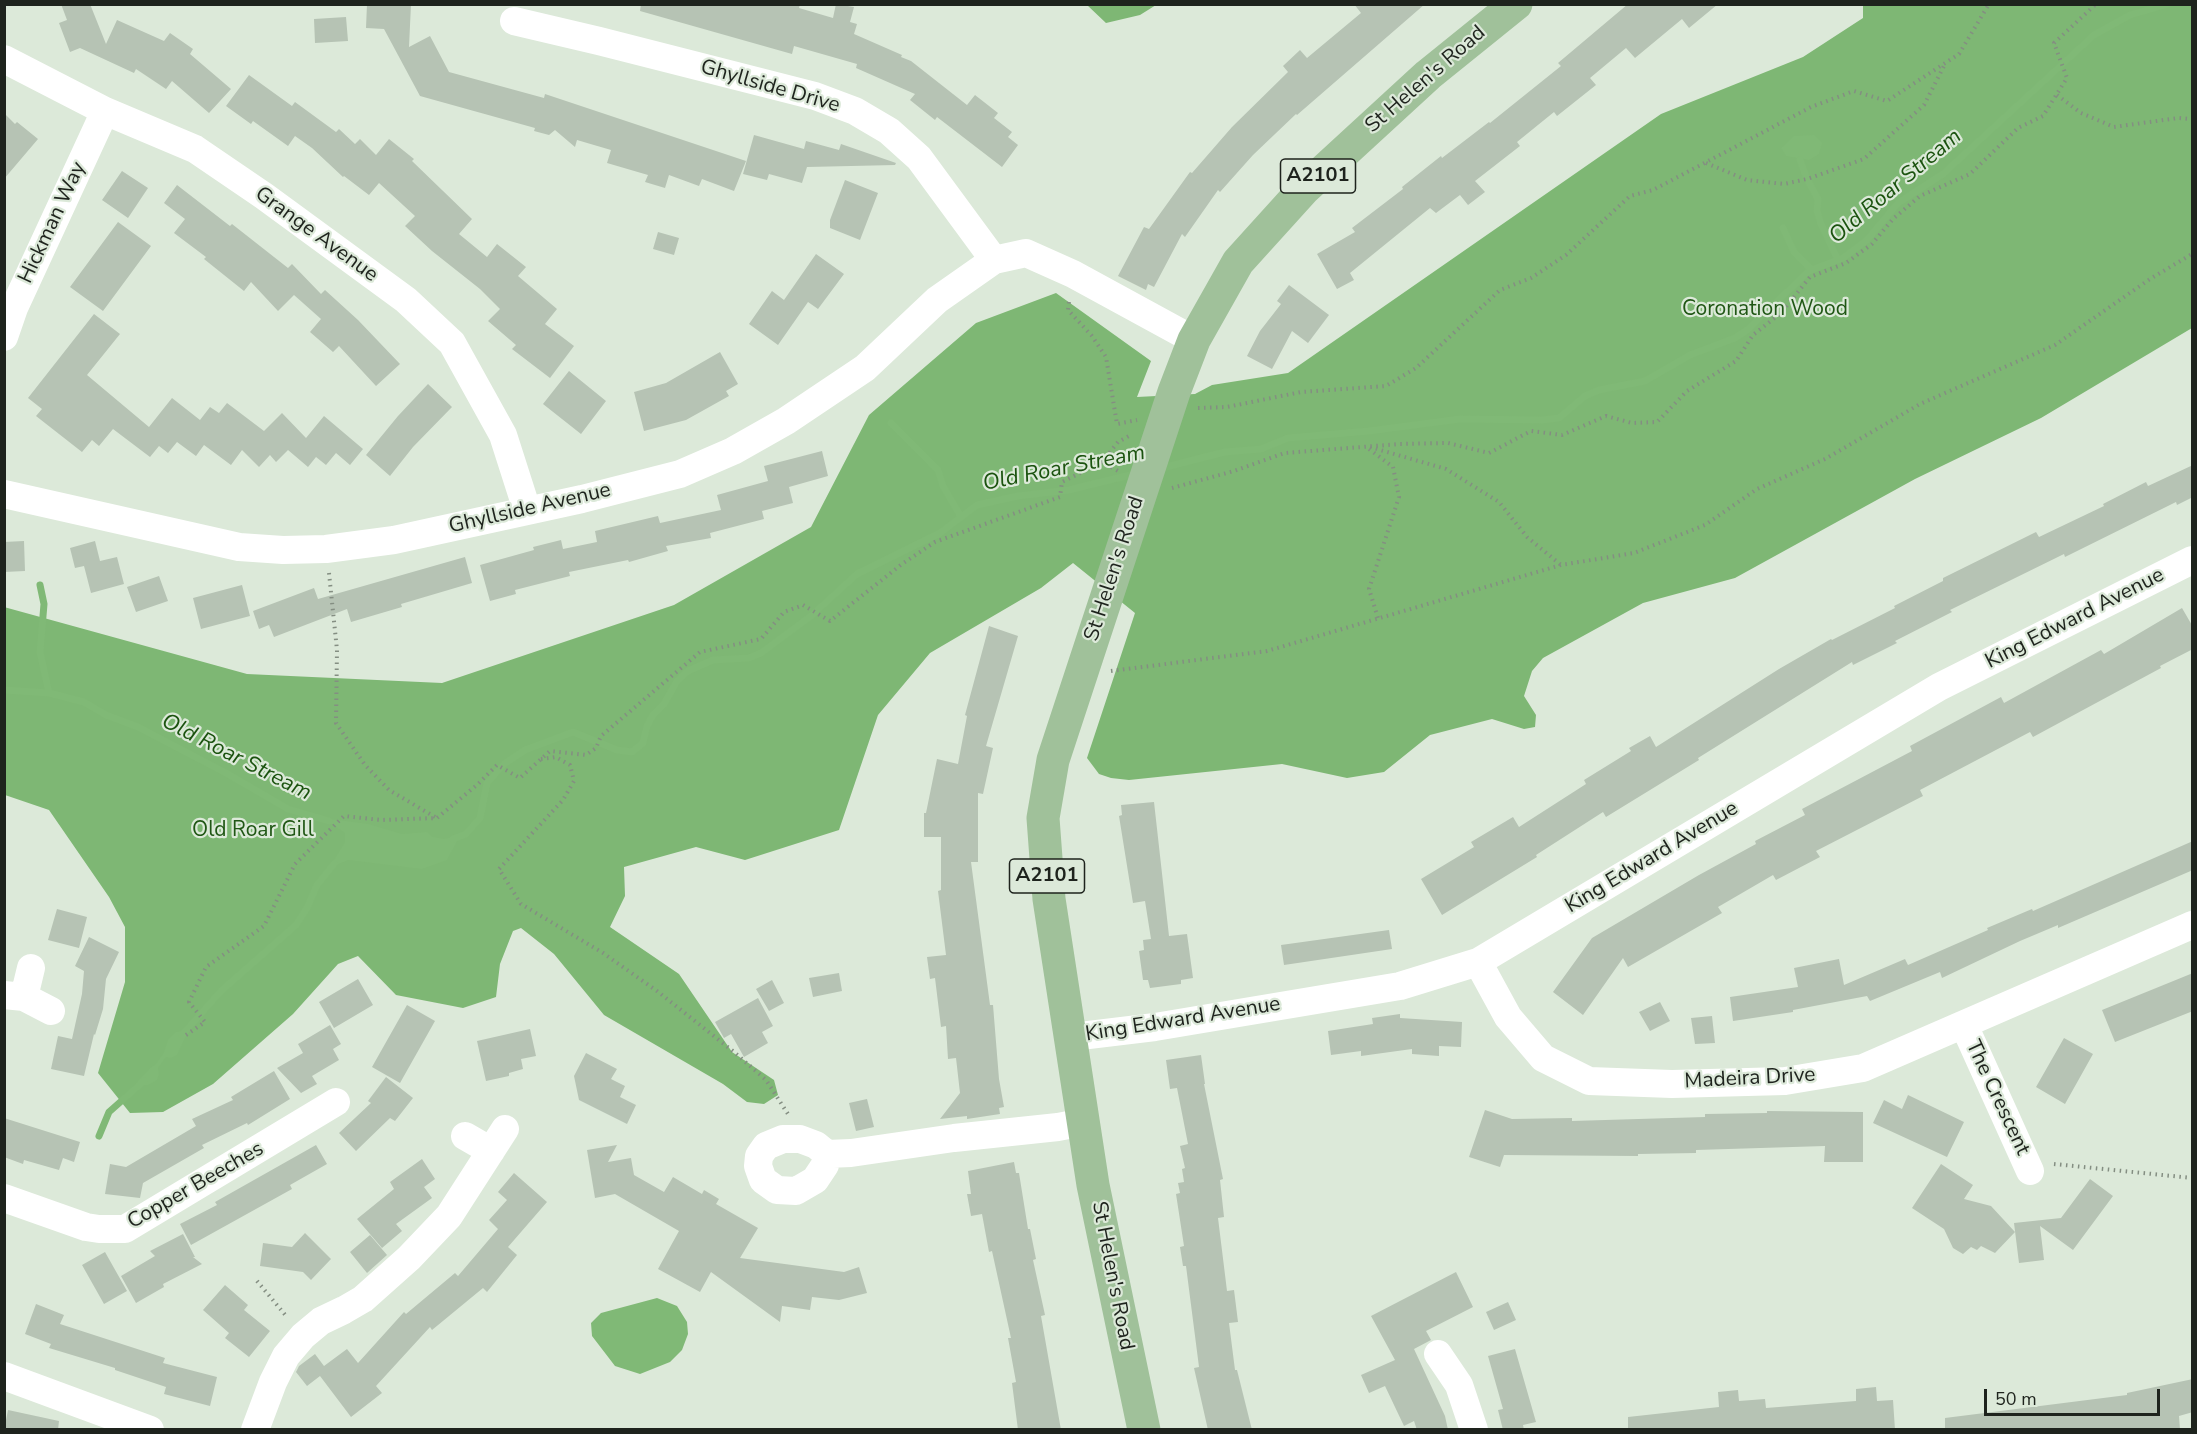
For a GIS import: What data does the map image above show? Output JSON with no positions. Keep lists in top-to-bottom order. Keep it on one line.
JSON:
{"streets":{"main road":["St Helen's Road","A2101"],"street":["Ghyllside Drive","Hickman Way","Grange Avenue","Ghyllside Avenue","King Edward Avenue","Madeira Drive","The Crescent","Copper Beeches"]},"crossings":[["St Helen's Road","King Edward Avenue"],["Ghyllside Drive","Ghyllside Avenue"],["Hickman Way","Grange Avenue"],["Grange Avenue","Ghyllside Avenue"],["King Edward Avenue","Madeira Drive"],["Madeira Drive","The Crescent"]],"water":["Old Roar Stream"],"parks":["Coronation Wood","Old Roar Gill"],"scale_bar":"50 m"}
